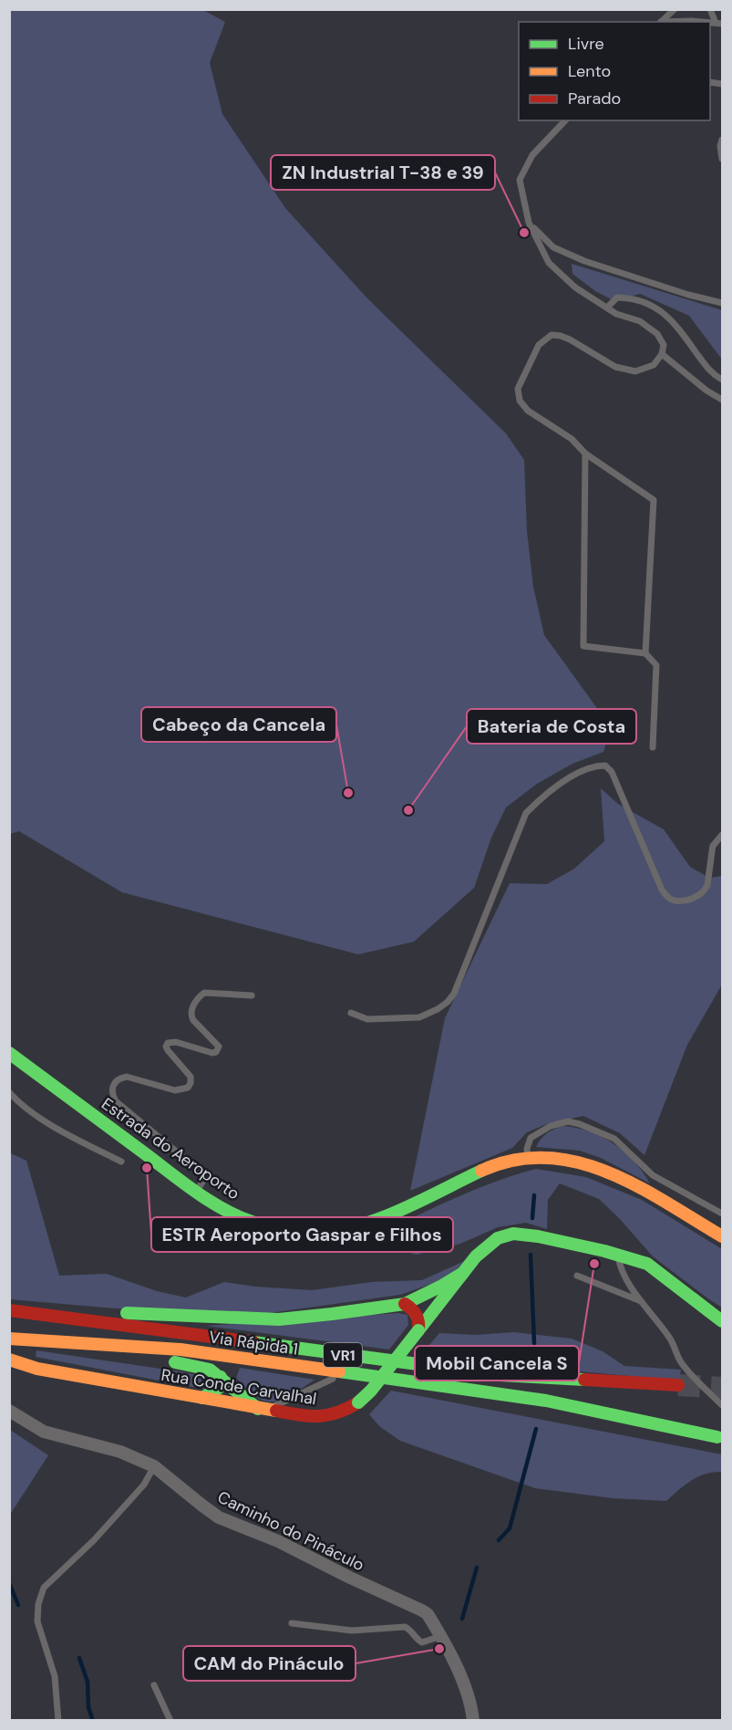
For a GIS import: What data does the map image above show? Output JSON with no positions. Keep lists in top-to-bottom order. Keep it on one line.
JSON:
{"streets":{"main road":["Estrada do Aeroporto","Via Rápida 1","VR1","Rua Conde Carvalhal"],"street":["Caminho do Pináculo"]},"places":["ZN Industrial T-38 e 39","Cabeço da Cancela","Bateria de Costa","ESTR Aeroporto Gaspar e Filhos","Mobil Cancela S","CAM do Pináculo"],"legend":["Livre","Lento","Parado"]}
